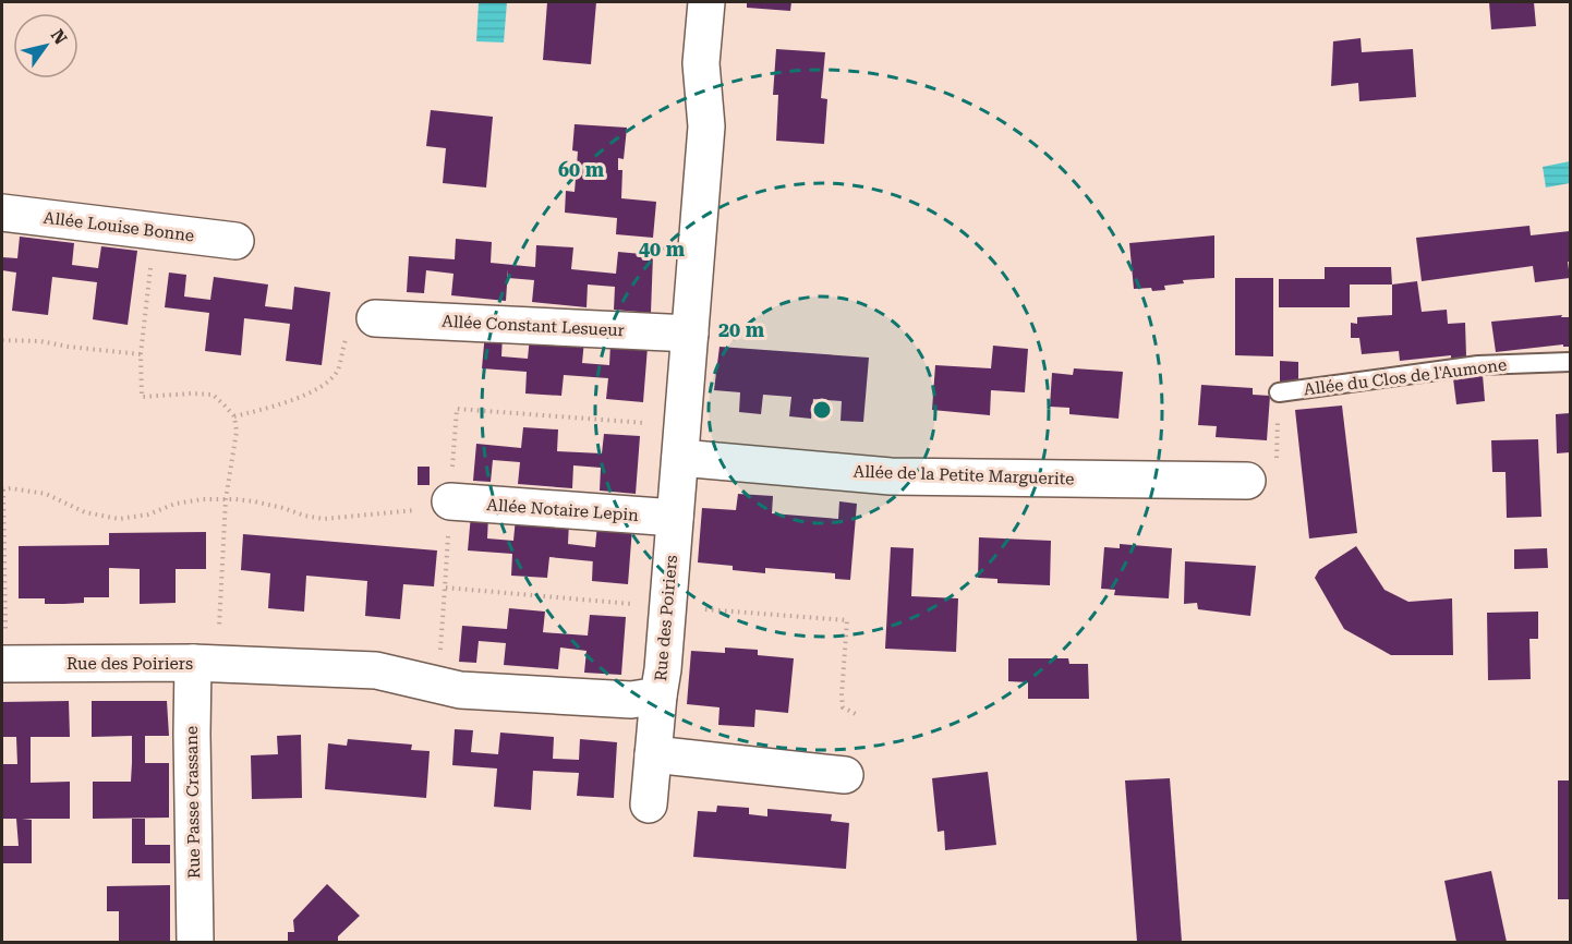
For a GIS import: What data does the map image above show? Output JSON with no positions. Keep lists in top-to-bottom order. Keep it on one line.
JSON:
{"streets":{"street":["Allée Louise Bonne","Allée Constant Lesueur","Allée de la Petite Marguerite","Allée Notaire Lepin","Rue des Poiriers","Rue Passe Crassane"],"lane":["Allée du Clos de l'Aumone"]},"crossings":[["Allée Constant Lesueur","Rue des Poiriers"],["Allée de la Petite Marguerite","Rue des Poiriers"],["Allée Notaire Lepin","Rue des Poiriers"],["Rue des Poiriers","Rue Passe Crassane"]],"north":"top right","rings":["60 m","40 m","20 m"]}
